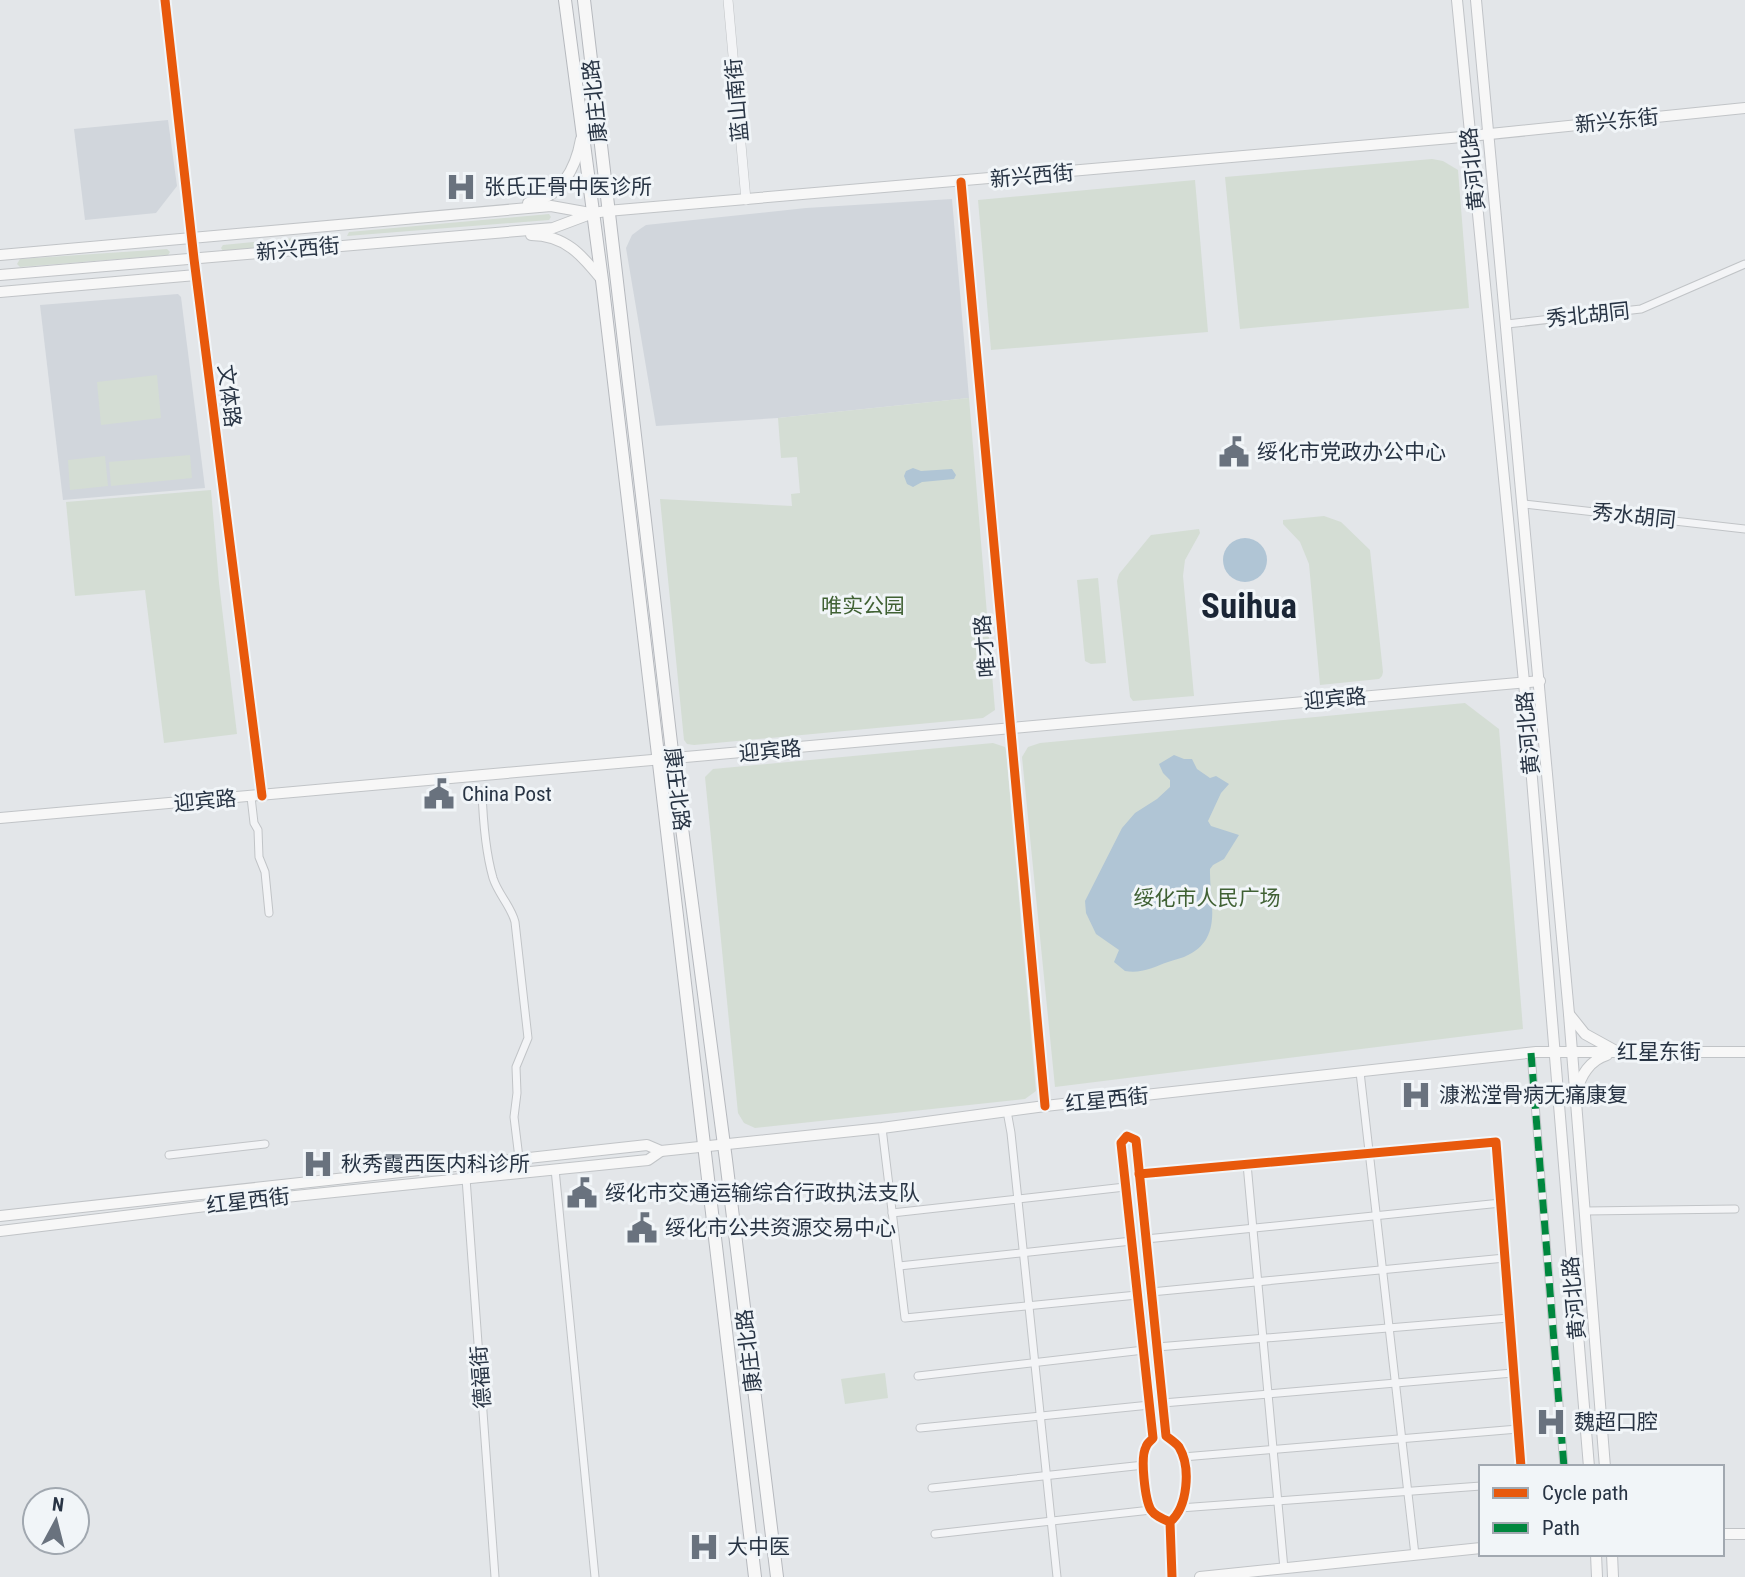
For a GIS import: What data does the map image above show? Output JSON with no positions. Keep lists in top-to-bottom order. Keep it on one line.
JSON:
{"streets":{"highway":["康庄北路"],"main road":["新兴东街","黄河北路","新兴西街","迎宾路","红星东街","红星西街"],"street":["蓝山南街","秀北胡同","文体路","秀水胡同","唯才路","德福街"]},"crossings":[["蓝山南街","新兴西街"],["康庄北路","新兴西街"],["康庄北路","迎宾路"],["康庄北路","红星西街"],["新兴东街","黄河北路"],["新兴东街","新兴西街"],["黄河北路","新兴西街"],["黄河北路","秀北胡同"],["黄河北路","秀水胡同"],["黄河北路","迎宾路"],["黄河北路","红星东街"],["黄河北路","红星西街"],["新兴西街","文体路"],["新兴西街","唯才路"],["文体路","迎宾路"],["唯才路","迎宾路"],["唯才路","红星西街"],["红星东街","红星西街"],["红星西街","德福街"]],"districts":["Suihua"],"parks":["唯实公园","绥化市人民广场"],"places":{"hospital":["张氏正骨中医诊所","漮淞漟骨病无痛康复","秋秀霞西医内科诊所","魏超口腔","大中医"],"public building":["绥化市党政办公中心","China Post","绥化市交通运输综合行政执法支队","绥化市公共资源交易中心"]},"legend":["Cycle path","Path"],"north":"top"}
